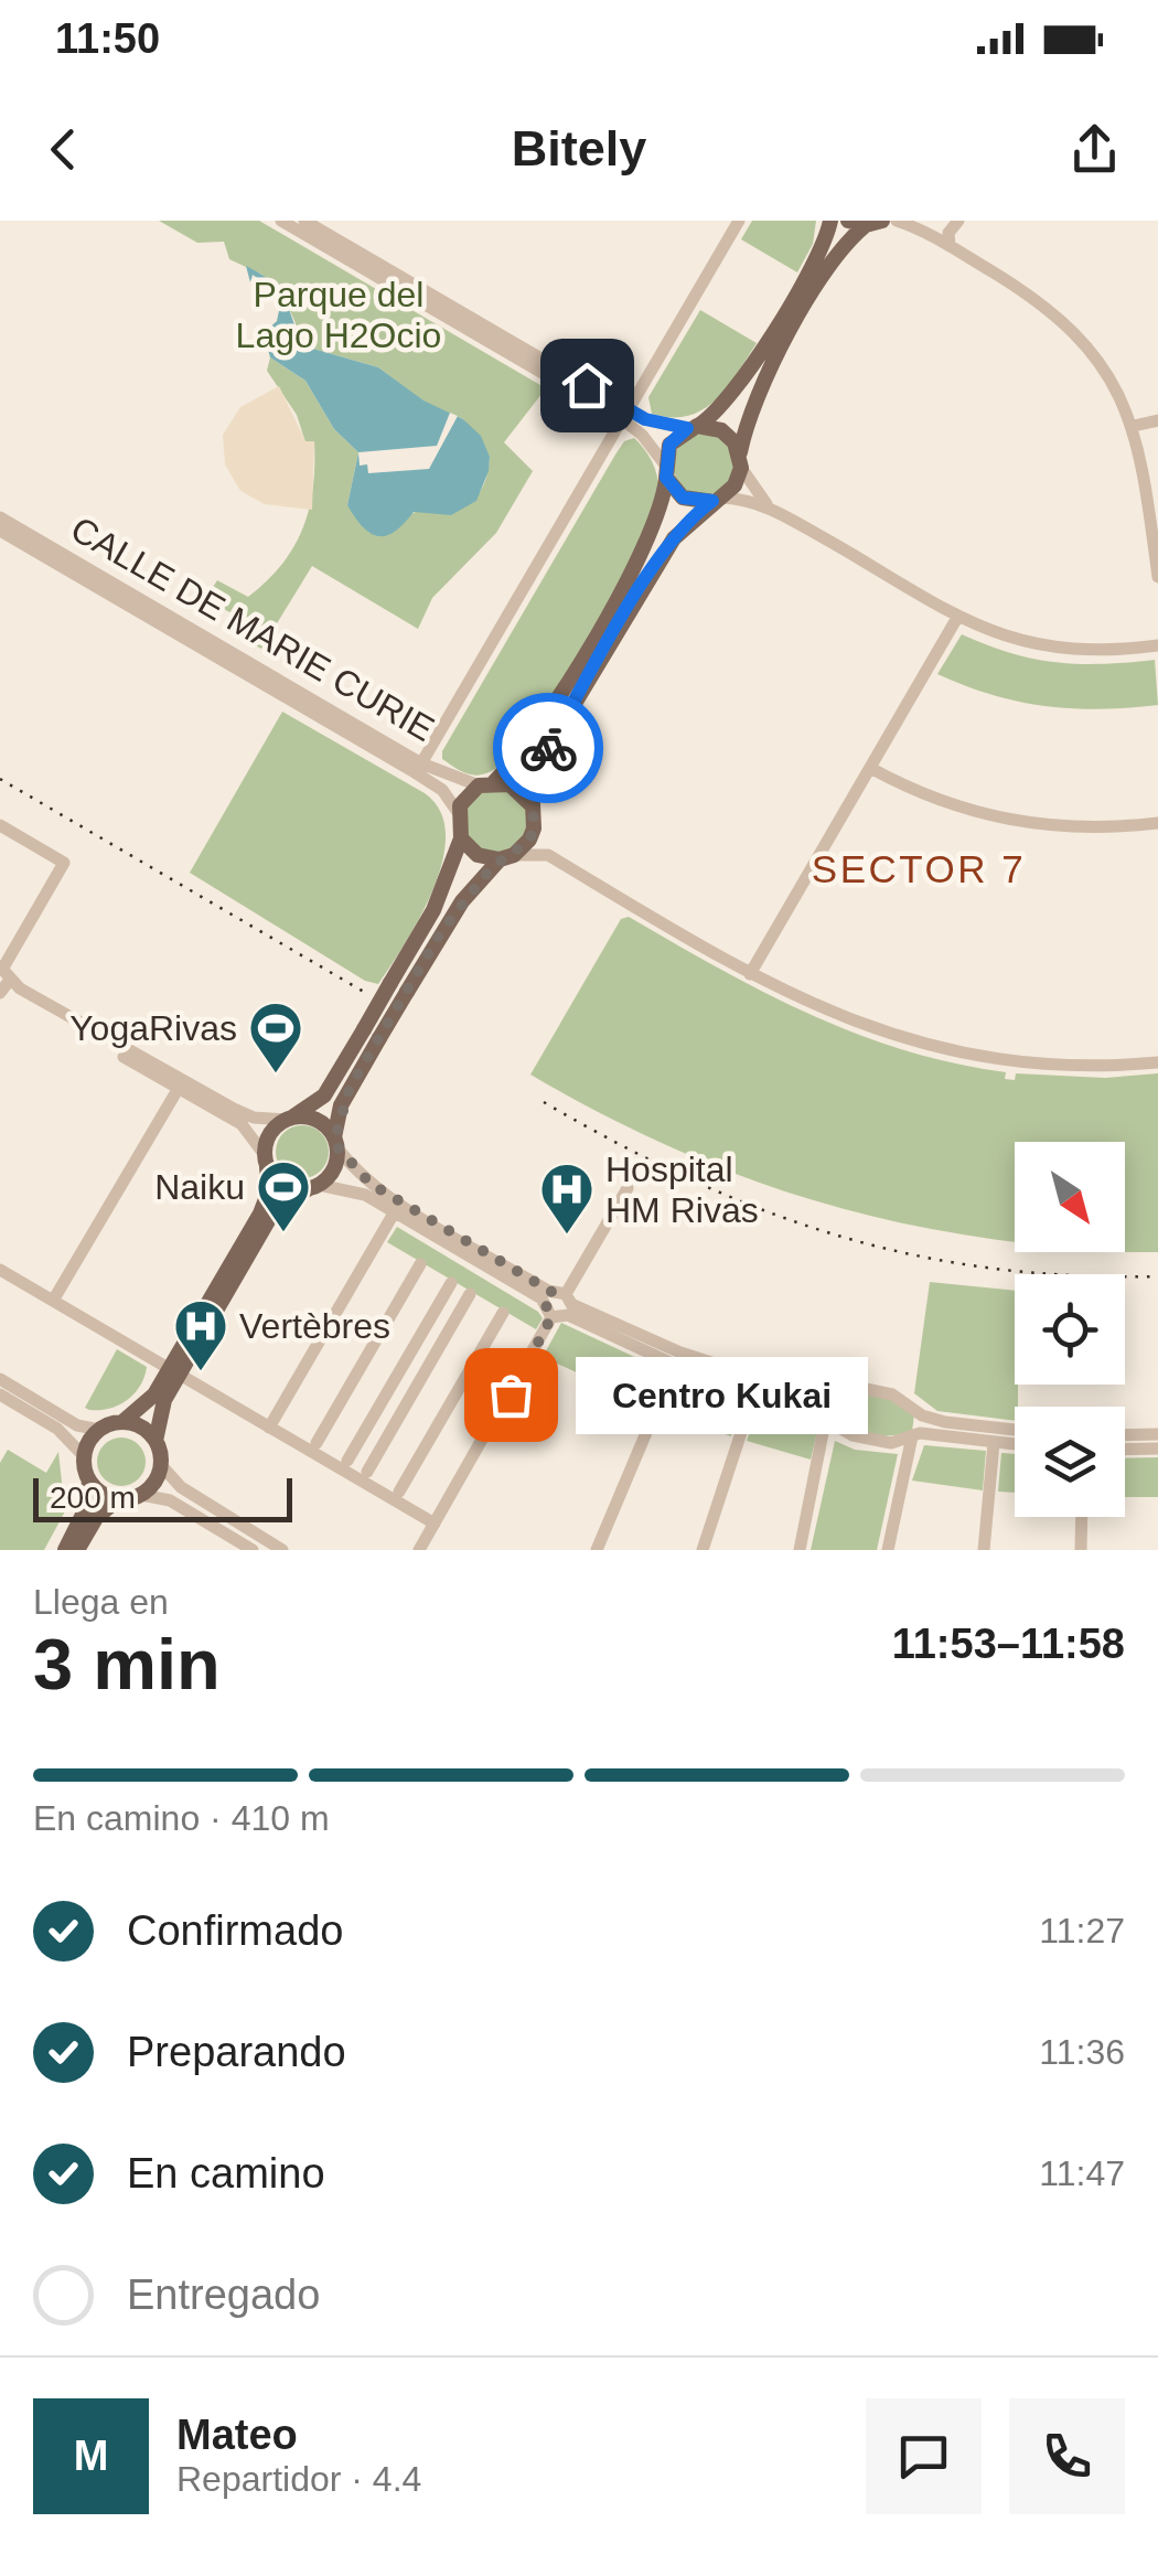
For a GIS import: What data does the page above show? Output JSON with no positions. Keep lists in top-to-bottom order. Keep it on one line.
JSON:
{"streets":{"street":["CALLE DE MARIE CURIE"]},"districts":["SECTOR 7"],"parks":["Parque del Lago H2Ocio"],"places":{"sports":["YogaRivas","Naiku"],"hospital":["Hospital HM Rivas","Vertèbres"],"other":["Centro Kukai"]},"scale_bar":"200 m","north":"bottom right","page":{"status":"11:50","header":"Bitely","bubble":"Centro Kukai","scale":"200 m","heading":["3 min","Llega en","11:53–11:58"],"panel":["Mateo","Repartidor · 4.4"],"bar":"En camino · 410 m","list":[["Confirmado","11:27"],["Preparando","11:36"],["En camino","11:47"],"Entregado"],"round":"M"}}
